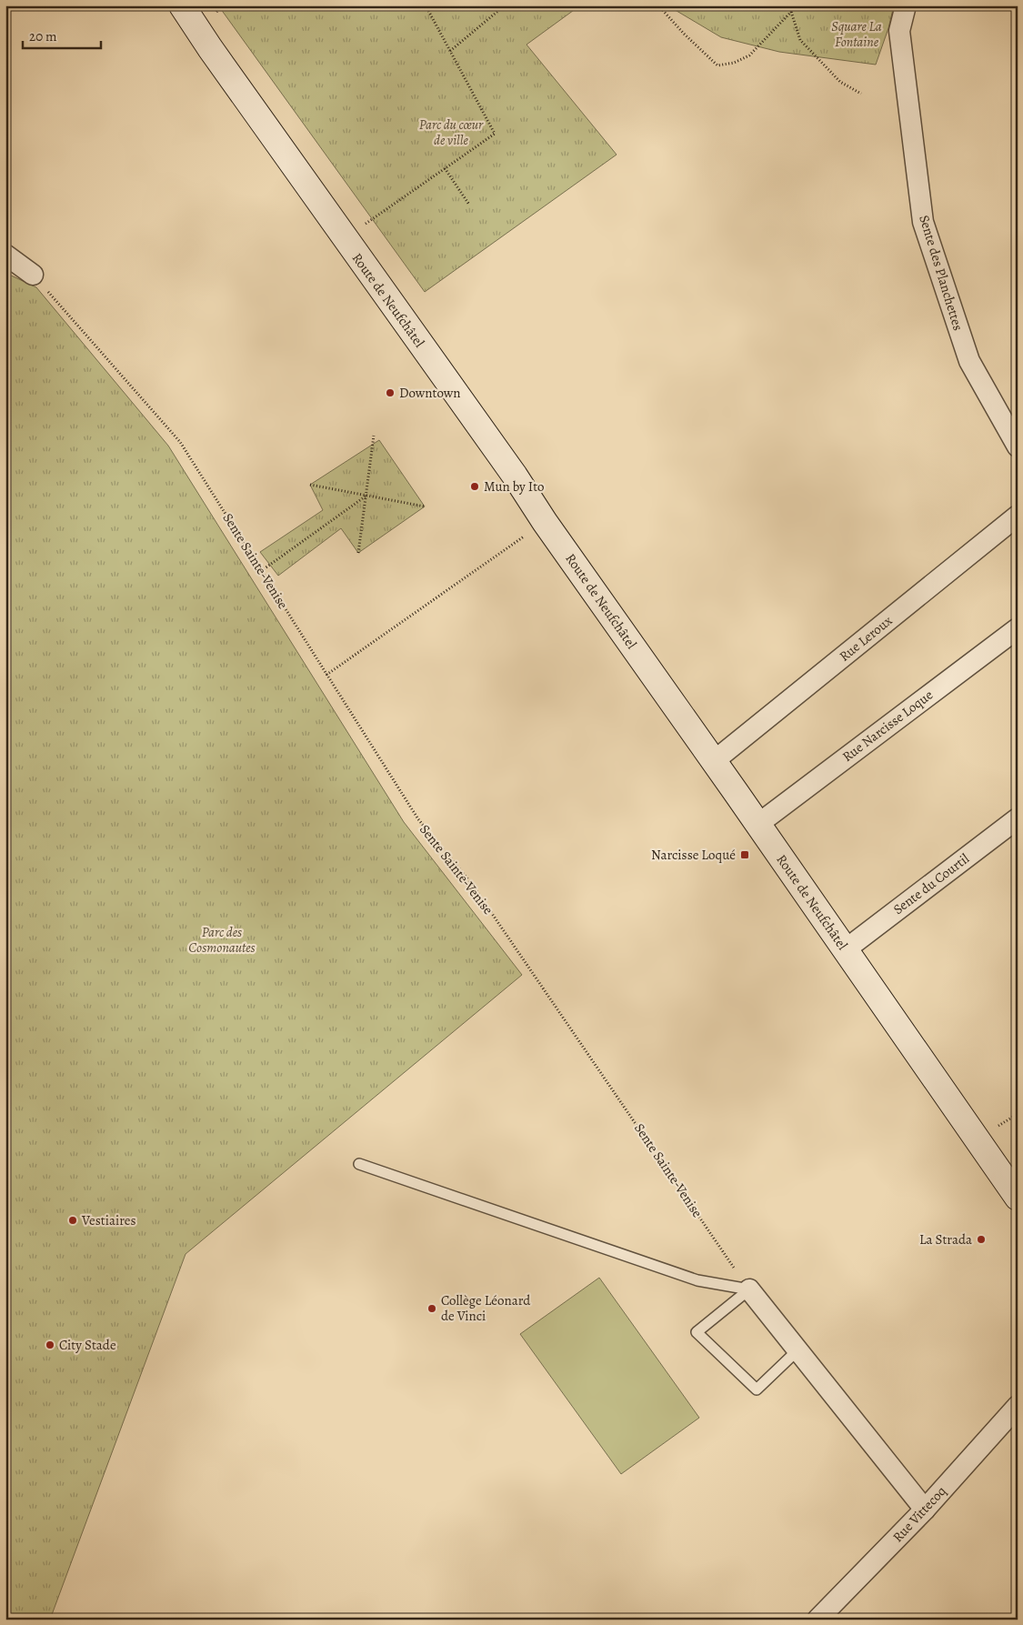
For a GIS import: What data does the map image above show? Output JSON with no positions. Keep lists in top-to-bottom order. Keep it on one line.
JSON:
{"streets":{"main road":["Route de Neufchâtel"],"street":["Sente des Planchettes","Rue Leroux","Rue Narcisse Loque","Sente du Courtil","Rue Vittecoq"],"path":["Sente Sainte-Venise"]},"crossings":[["Route de Neufchâtel","Rue Leroux"],["Route de Neufchâtel","Rue Narcisse Loque"],["Route de Neufchâtel","Sente du Courtil"]],"parks":["Square La Fontaine","Parc du cœur de ville","Parc des Cosmonautes"],"places":{"other":["Downtown","Mun by Ito","Vestiaires","La Strada","Collège Léonard de Vinci","City Stade"],"transit":["Narcisse Loqué"]},"scale_bar":"20 m"}
